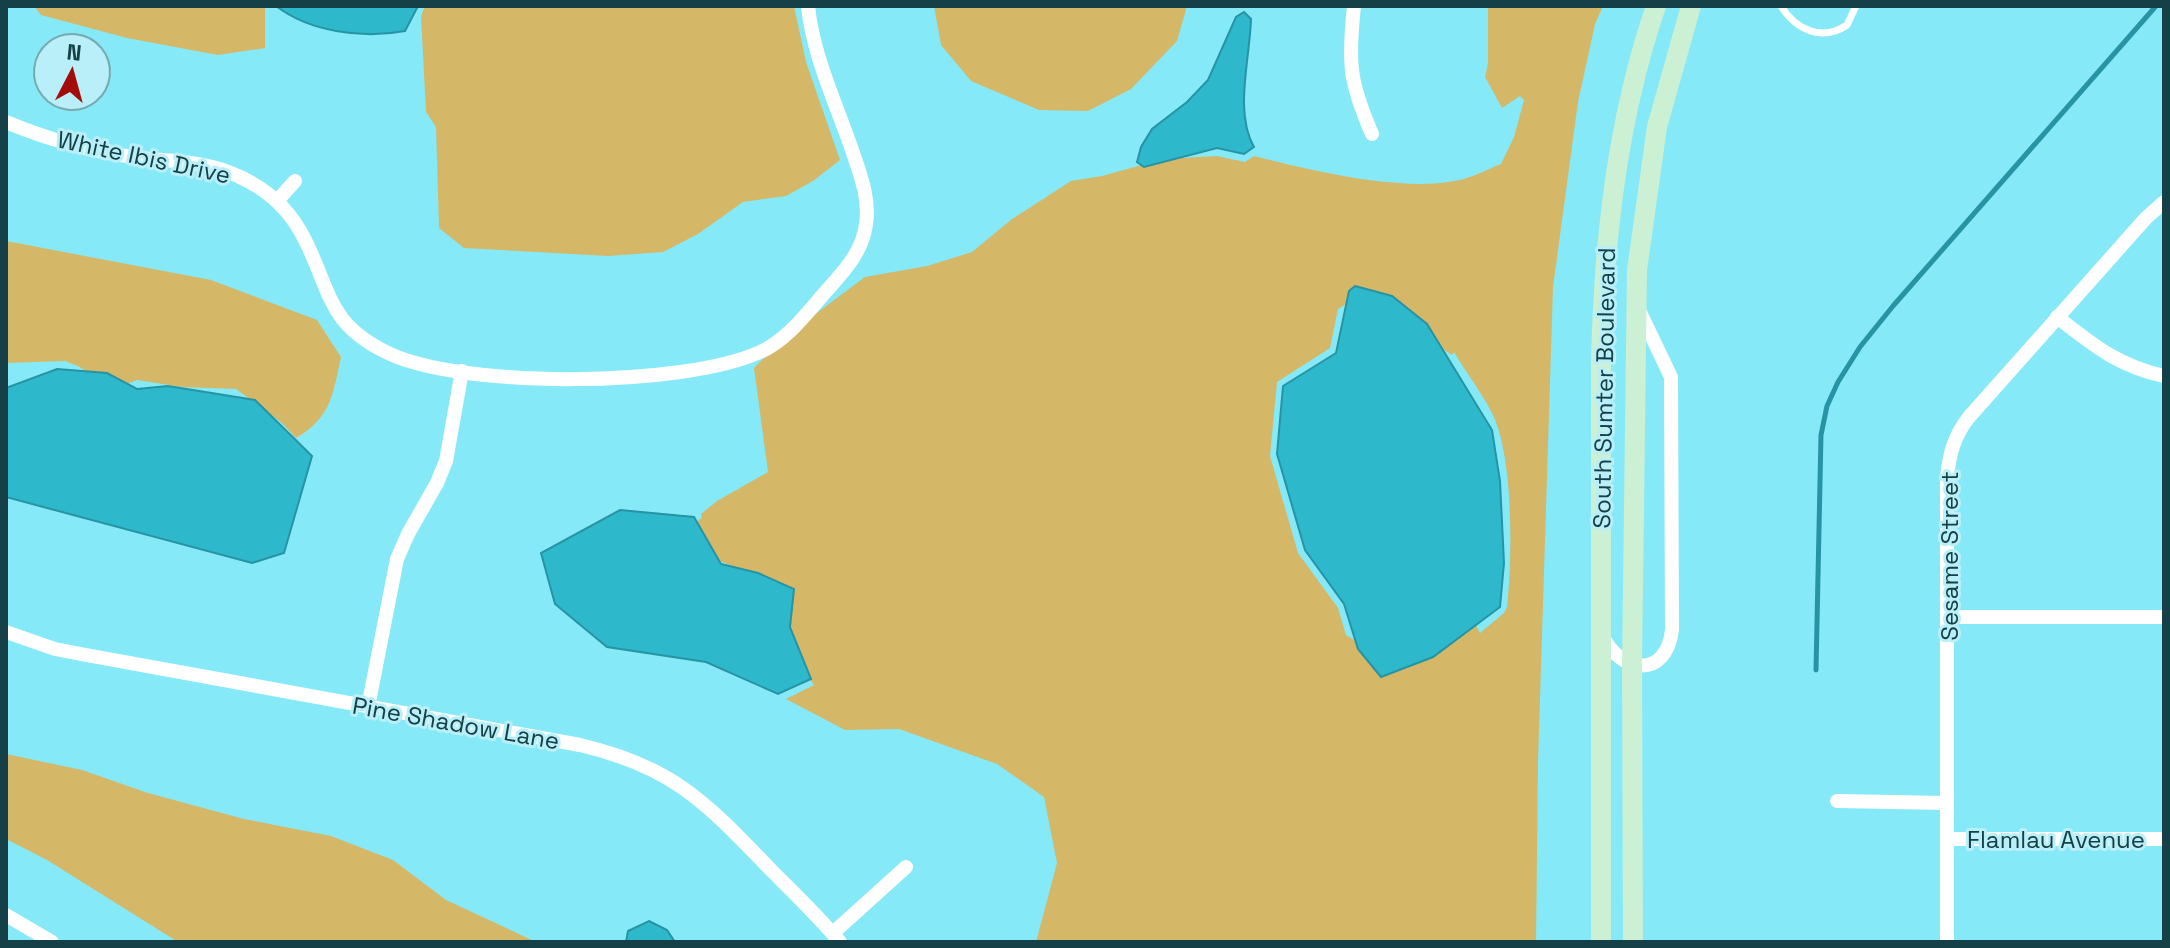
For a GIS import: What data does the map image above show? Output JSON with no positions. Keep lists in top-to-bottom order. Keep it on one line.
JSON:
{"streets":{"main road":["South Sumter Boulevard"],"street":["White Ibis Drive","Sesame Street","Pine Shadow Lane","Flamlau Avenue"]},"crossings":[["Sesame Street","Flamlau Avenue"]],"north":"top"}
